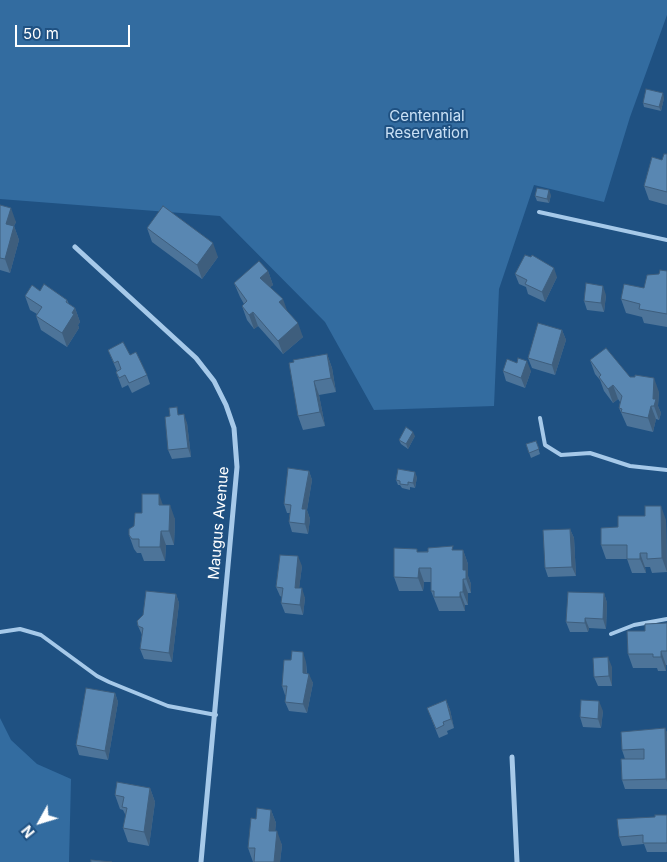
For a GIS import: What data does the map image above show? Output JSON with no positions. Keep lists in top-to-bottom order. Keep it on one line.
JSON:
{"streets":{"street":["Maugus Avenue"]},"parks":["Centennial Reservation"],"scale_bar":"50 m","north":"bottom left"}
